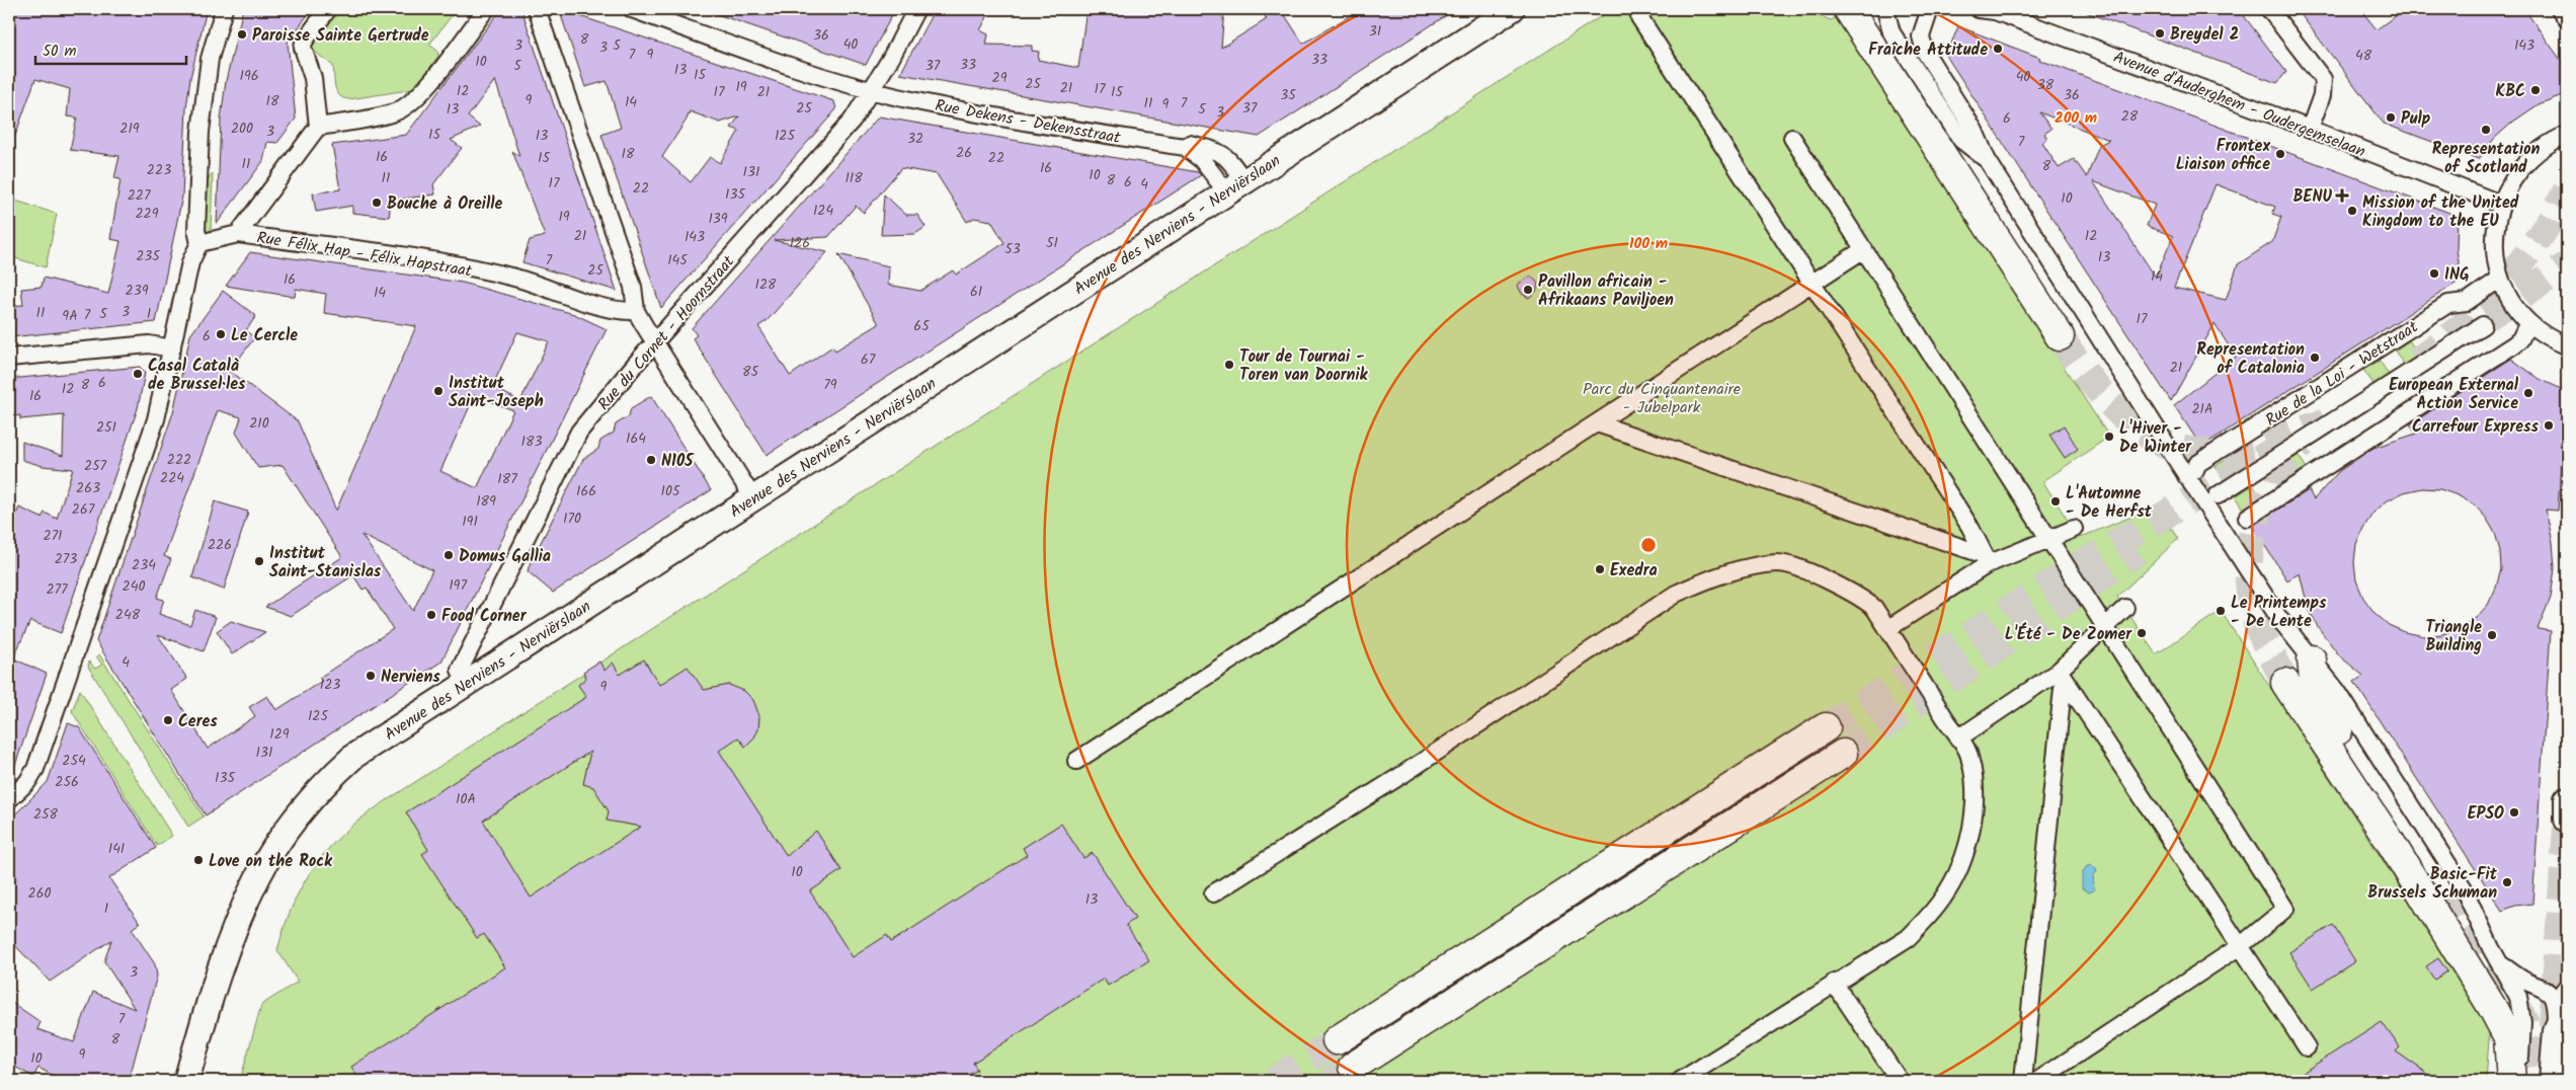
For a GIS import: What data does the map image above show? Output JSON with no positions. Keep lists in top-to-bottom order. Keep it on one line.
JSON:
{"streets":{"street":["Avenue d'Auderghem - Oudergemselaan","Rue Dekens - Dekensstraat","Avenue des Nerviens - Nerviërslaan","Rue Félix Hap - Félix Hapstraat","Rue du Cornet - Hoornstraat","Rue de la Loi - Wetstraat"]},"crossings":[["Rue Dekens - Dekensstraat","Avenue des Nerviens - Nerviërslaan"],["Rue Dekens - Dekensstraat","Rue du Cornet - Hoornstraat"],["Avenue des Nerviens - Nerviërslaan","Rue du Cornet - Hoornstraat"]],"parks":["Parc du Cinquantenaire - Jubelpark"],"places":{"other":["Breydel 2","Paroisse Sainte Gertrude","Fraîche Attitude","KBC","Pulp","Representation of Scotland","Frontex Liaison office","Bouche à Oreille","Mission of the United Kingdom to the EU","ING","Pavillon africain - Afrikaans Paviljoen","Le Cercle","Representation of Catalonia","Tour de Tournai - Toren van Doornik","Casal Català de Brussel·les","Institut Saint-Joseph","European External Action Service","Carrefour Express","L'Hiver - De Winter","N105","L'Automne - De Herfst","Domus Gallia","Institut Saint-Stanislas","Exedra","Le Printemps - De Lente","Food Corner","L'Été - De Zomer","Triangle Building","Nerviens","Ceres","EPSO","Love on the Rock","Basic-Fit Brussels Schuman"],"health":["BENU"]},"house_numbers":["31","36","8","40","3","5","143","3","7","9","48","33","10","33","5","37","13","15","196","40","29","25","38","19","21","17","12","17","21","15","35","36","9","18","14","11","7","9","25","37","13","5","3","28","6","219","200","3","15","13","125","32","7","26","18","16","15","22","11","8","16","223","131","10","11","118","8","6","17","4","22","135","227","10","124","229","19","139","21","12","143","126","51","53","235","13","7","145","25","14","16","128","239","61","14","3","11","5","1","7","9A","17","65","6","67","21","85","6","8","79","12","16","21A","210","251","164","183","222","257","224","187","263","166","105","189","267","170","191","271","226","273","234","197","240","277","248","4","123","9","125","129","131","254","135","256","10A","258","141","10","260","13","1","3","7","8","9","10"],"scale_bar":"50 m","rings":["200 m","100 m"]}
